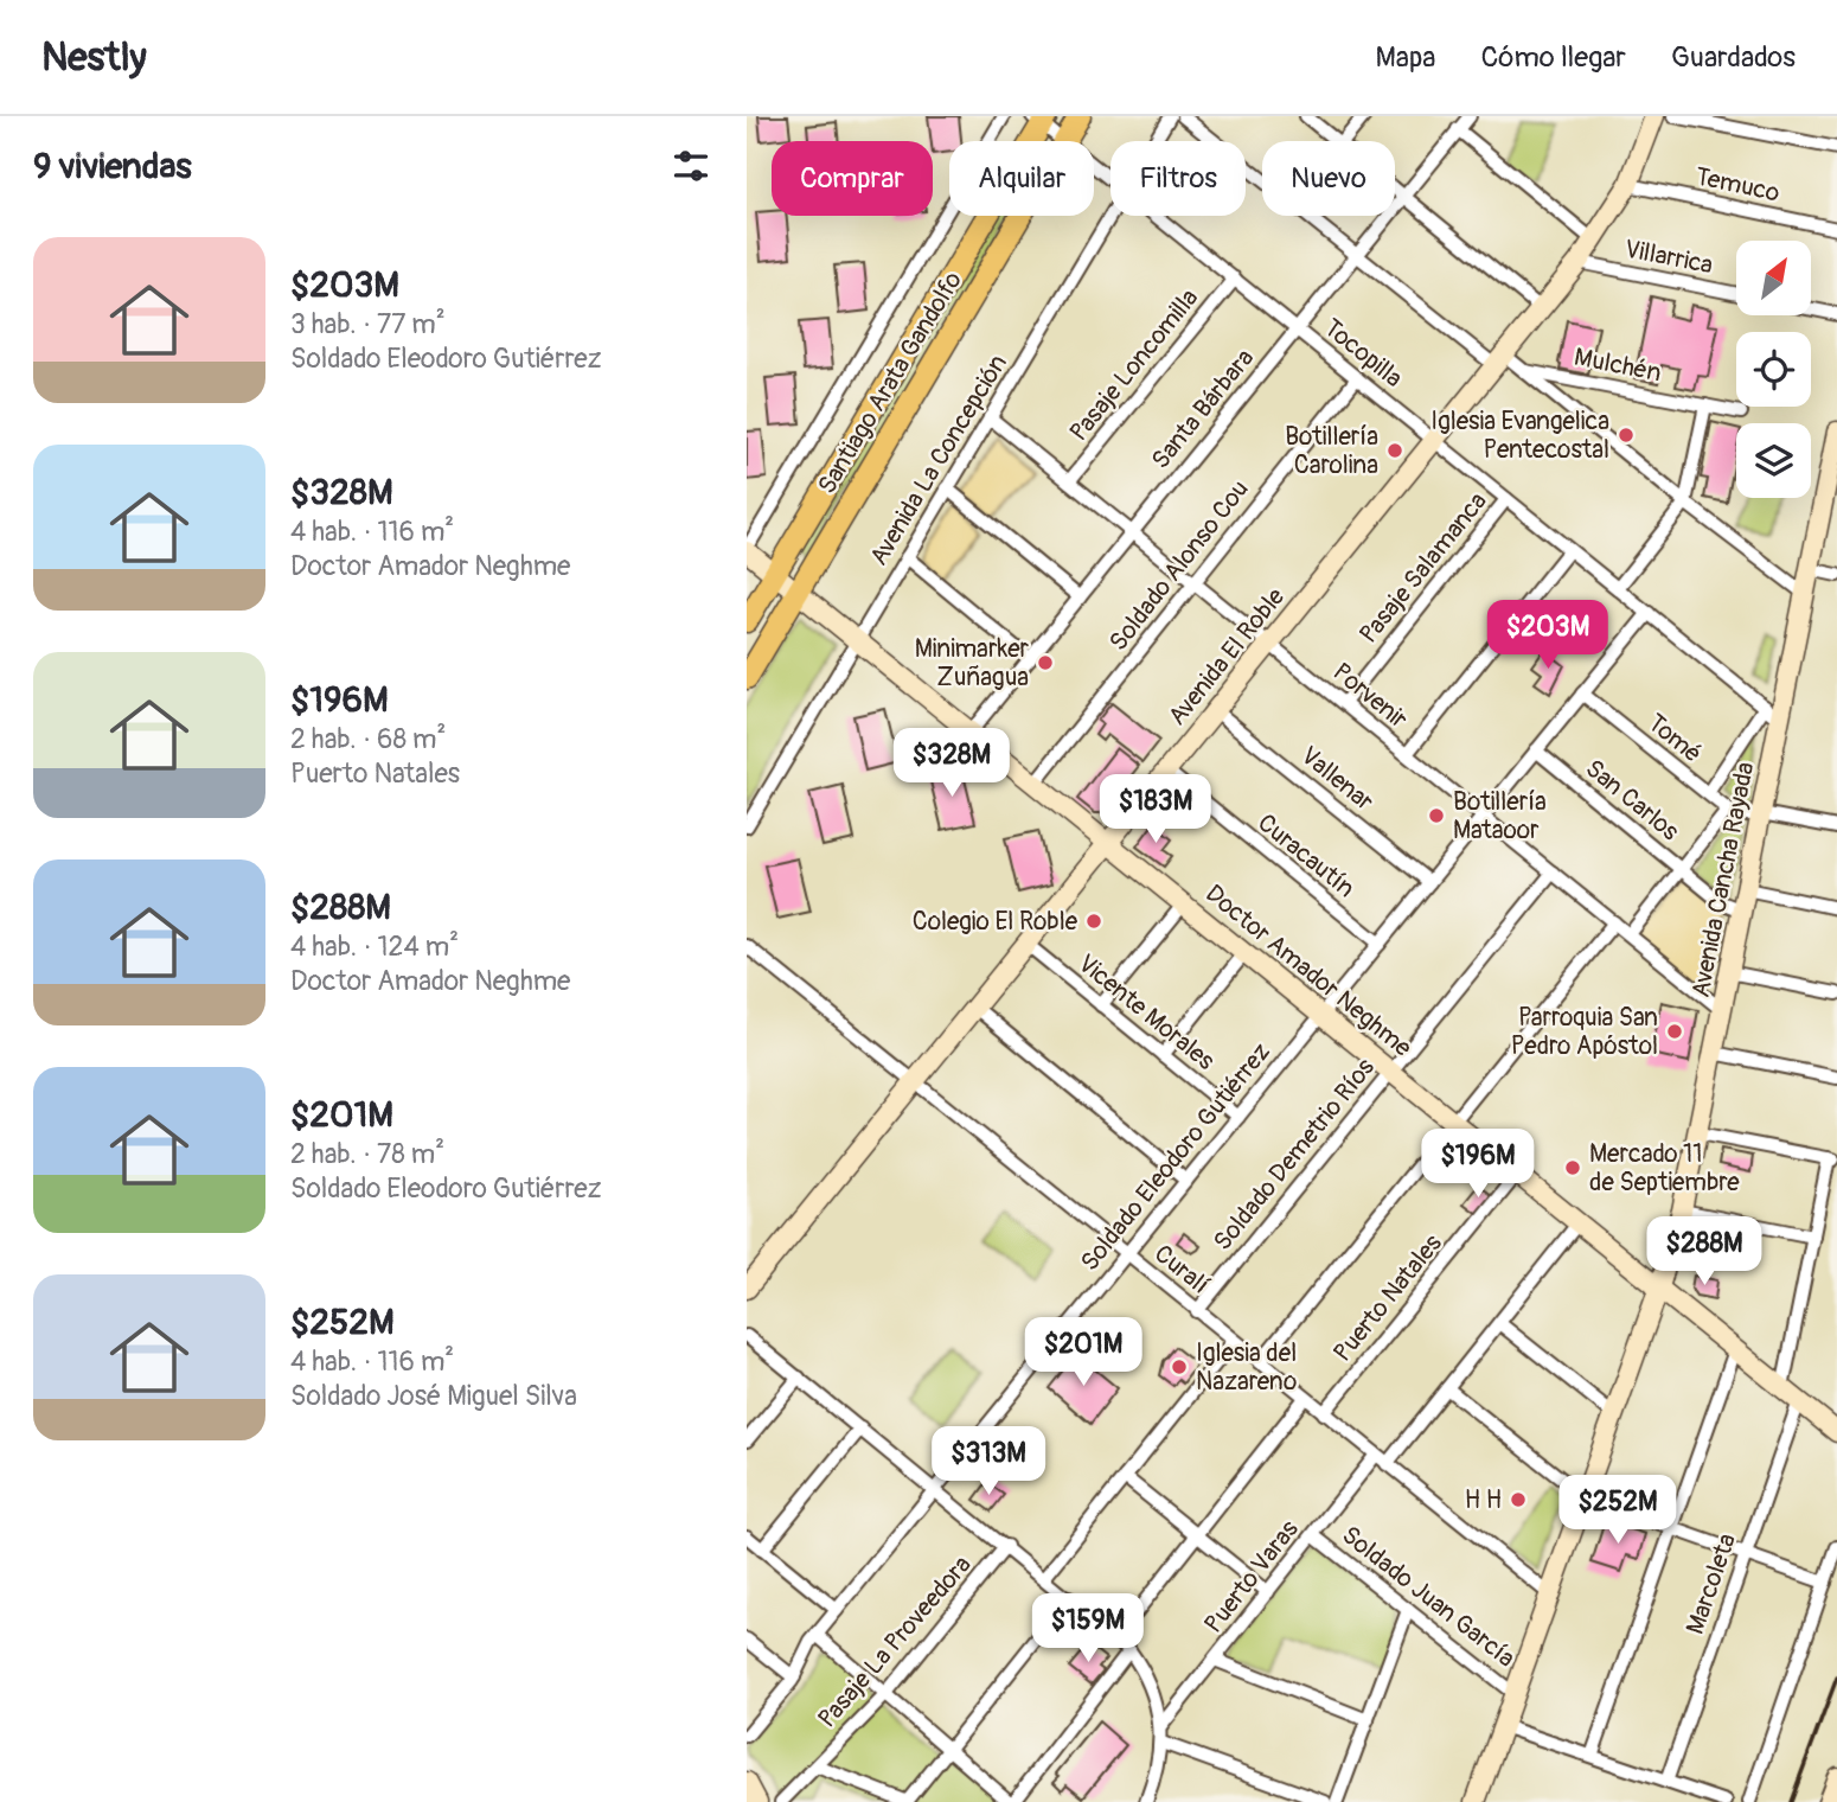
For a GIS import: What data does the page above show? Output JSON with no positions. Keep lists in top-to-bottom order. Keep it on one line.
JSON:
{"streets":{"main road":["Santiago Arata Gandolfo"],"street":["Temuco","Villarrica","Tocopilla","Pasaje Loncomilla","Mulchén","Santa Bárbara","Avenida La Concepción","Soldado Alonso Cou","Pasaje Salamanca","Avenida El Roble","Porvenir","Tomé","Vallenar","San Carlos","Curacautín","Avenida Cancha Rayada","Doctor Amador Neghme","Vicente Morales","Soldado Demetrio Ríos","Soldado Eleodoro Gutiérrez","Curalí","Puerto Natales","Puerto Varas","Marcoleta","Soldado Juan García","Pasaje La Proveedora"]},"crossings":[["Temuco","Avenida El Roble"],["Villarrica","Santa Bárbara"],["Villarrica","Avenida El Roble"],["Tocopilla","Pasaje Loncomilla"],["Tocopilla","Santiago Arata Gandolfo"],["Tocopilla","Santa Bárbara"],["Tocopilla","Soldado Alonso Cou"],["Tocopilla","Pasaje Salamanca"],["Tocopilla","Avenida El Roble"],["Tocopilla","Avenida Cancha Rayada"],["Tocopilla","Soldado Eleodoro Gutiérrez"],["Pasaje Loncomilla","Porvenir"],["Santiago Arata Gandolfo","Doctor Amador Neghme"],["Santa Bárbara","Porvenir"],["Santa Bárbara","Doctor Amador Neghme"],["Avenida La Concepción","Porvenir"],["Avenida La Concepción","Doctor Amador Neghme"],["Soldado Alonso Cou","Porvenir"],["Soldado Alonso Cou","Doctor Amador Neghme"],["Pasaje Salamanca","Porvenir"],["Avenida El Roble","Porvenir"],["Avenida El Roble","Vallenar"],["Avenida El Roble","Curacautín"],["Avenida El Roble","Doctor Amador Neghme"],["Avenida El Roble","Vicente Morales"],["Avenida El Roble","Curalí"],["Porvenir","Avenida Cancha Rayada"],["Porvenir","Soldado Demetrio Ríos"],["Porvenir","Soldado Eleodoro Gutiérrez"],["Tomé","Soldado Eleodoro Gutiérrez"],["Vallenar","Soldado Eleodoro Gutiérrez"],["San Carlos","Avenida Cancha Rayada"],["San Carlos","Soldado Eleodoro Gutiérrez"],["Curacautín","Soldado Eleodoro Gutiérrez"],["Avenida Cancha Rayada","Doctor Amador Neghme"],["Avenida Cancha Rayada","Curalí"],["Avenida Cancha Rayada","Soldado Juan García"],["Doctor Amador Neghme","Soldado Demetrio Ríos"],["Doctor Amador Neghme","Soldado Eleodoro Gutiérrez"],["Doctor Amador Neghme","Puerto Natales"],["Doctor Amador Neghme","Puerto Varas"],["Doctor Amador Neghme","Marcoleta"],["Vicente Morales","Soldado Eleodoro Gutiérrez"],["Soldado Demetrio Ríos","Curalí"],["Soldado Eleodoro Gutiérrez","Curalí"],["Curalí","Puerto Natales"],["Curalí","Puerto Varas"],["Puerto Varas","Soldado Juan García"]],"places":["Iglesia Evangelica Pentecostal","Botillería Carolina","Minimarker Zuñagua","Botillería Mataoor","Colegio El Roble","Parroquia San Pedro Apóstol","Mercado 11 de Septiembre","Iglesia del Nazareno","H H"],"north":"top right","page":{"header":"Nestly","nav":["Mapa","Cómo llegar","Guardados"],"heading":"9 viviendas","chip":["Comprar","Alquilar","Filtros","Nuevo"],"list":[{"name":"$203M","note":"3 hab. · 77 m² · Soldado Eleodoro Gutiérrez"},{"name":"$328M","note":"4 hab. · 116 m² · Doctor Amador Neghme"},{"name":"$196M","note":"2 hab. · 68 m² · Puerto Natales"},{"name":"$288M","note":"4 hab. · 124 m² · Doctor Amador Neghme"},{"name":"$201M","note":"2 hab. · 78 m² · Soldado Eleodoro Gutiérrez"},{"name":"$252M","note":"4 hab. · 116 m² · Soldado José Miguel Silva"}],"price":["$203M","$328M","$183M","$196M","$288M","$201M","$313M","$252M","$159M"]}}
